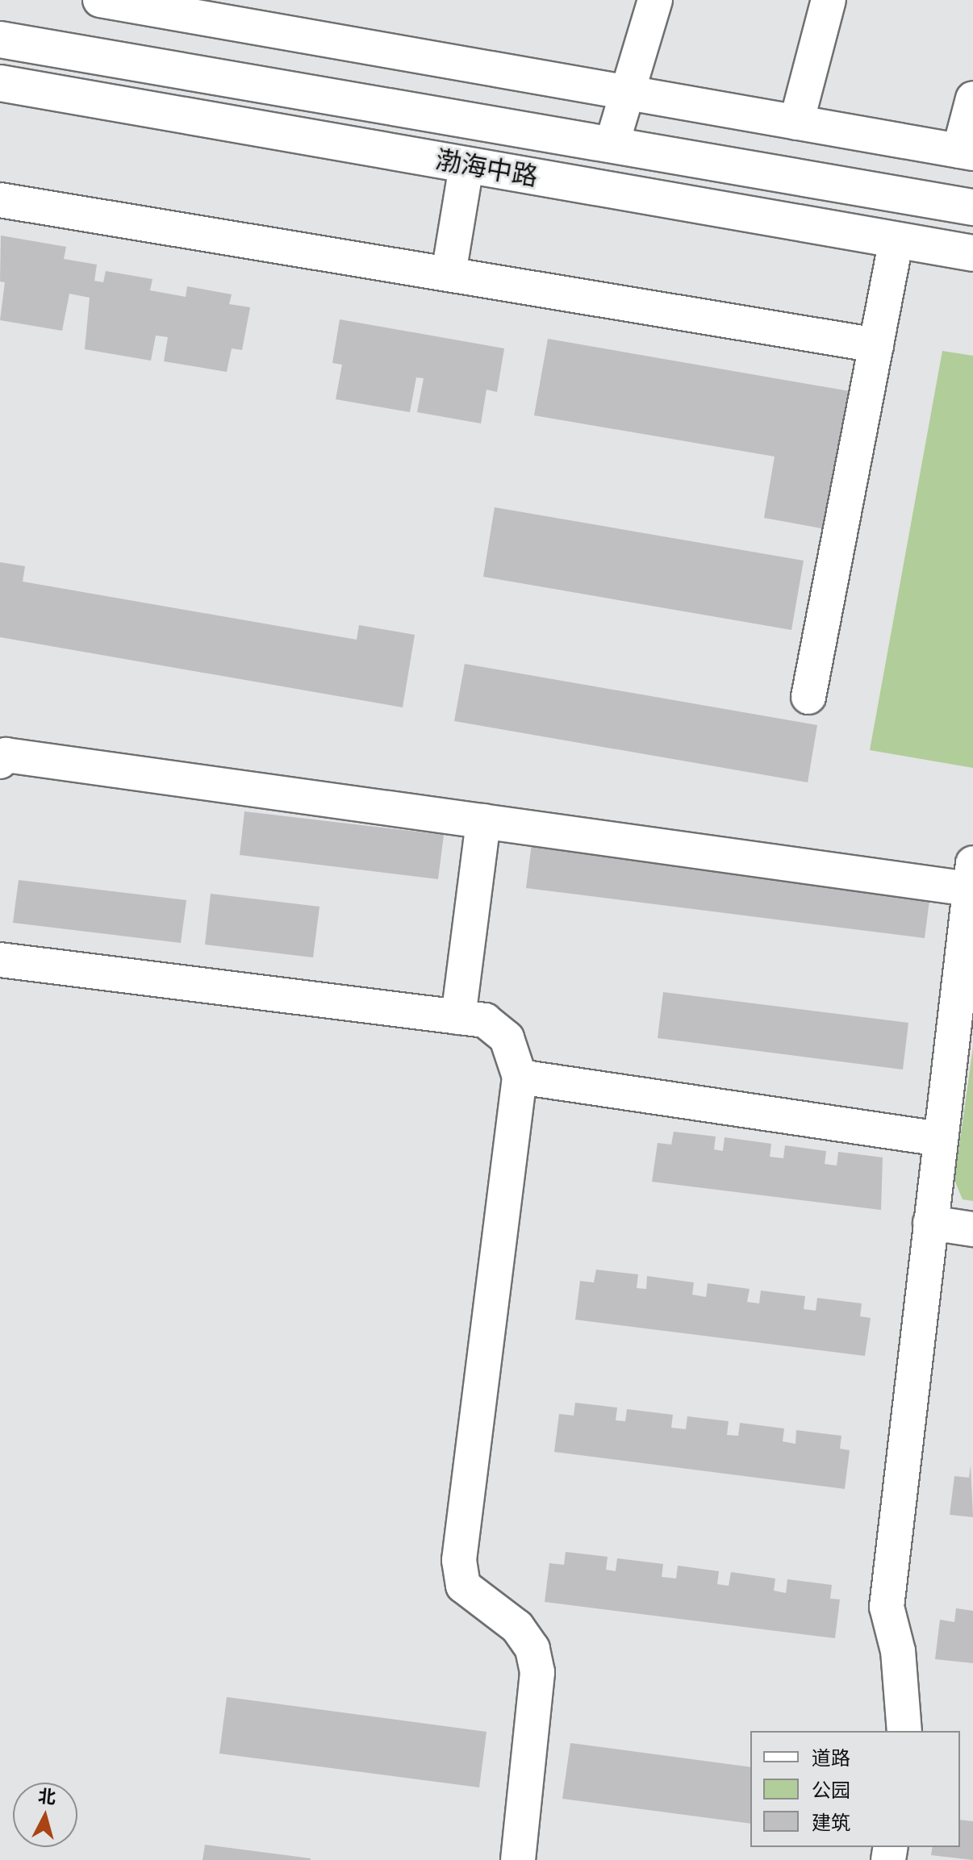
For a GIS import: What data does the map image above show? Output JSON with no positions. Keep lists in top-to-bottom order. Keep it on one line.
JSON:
{"streets":{"main road":["渤海中路"]},"legend":["道路","公园","建筑"],"north":"top"}
